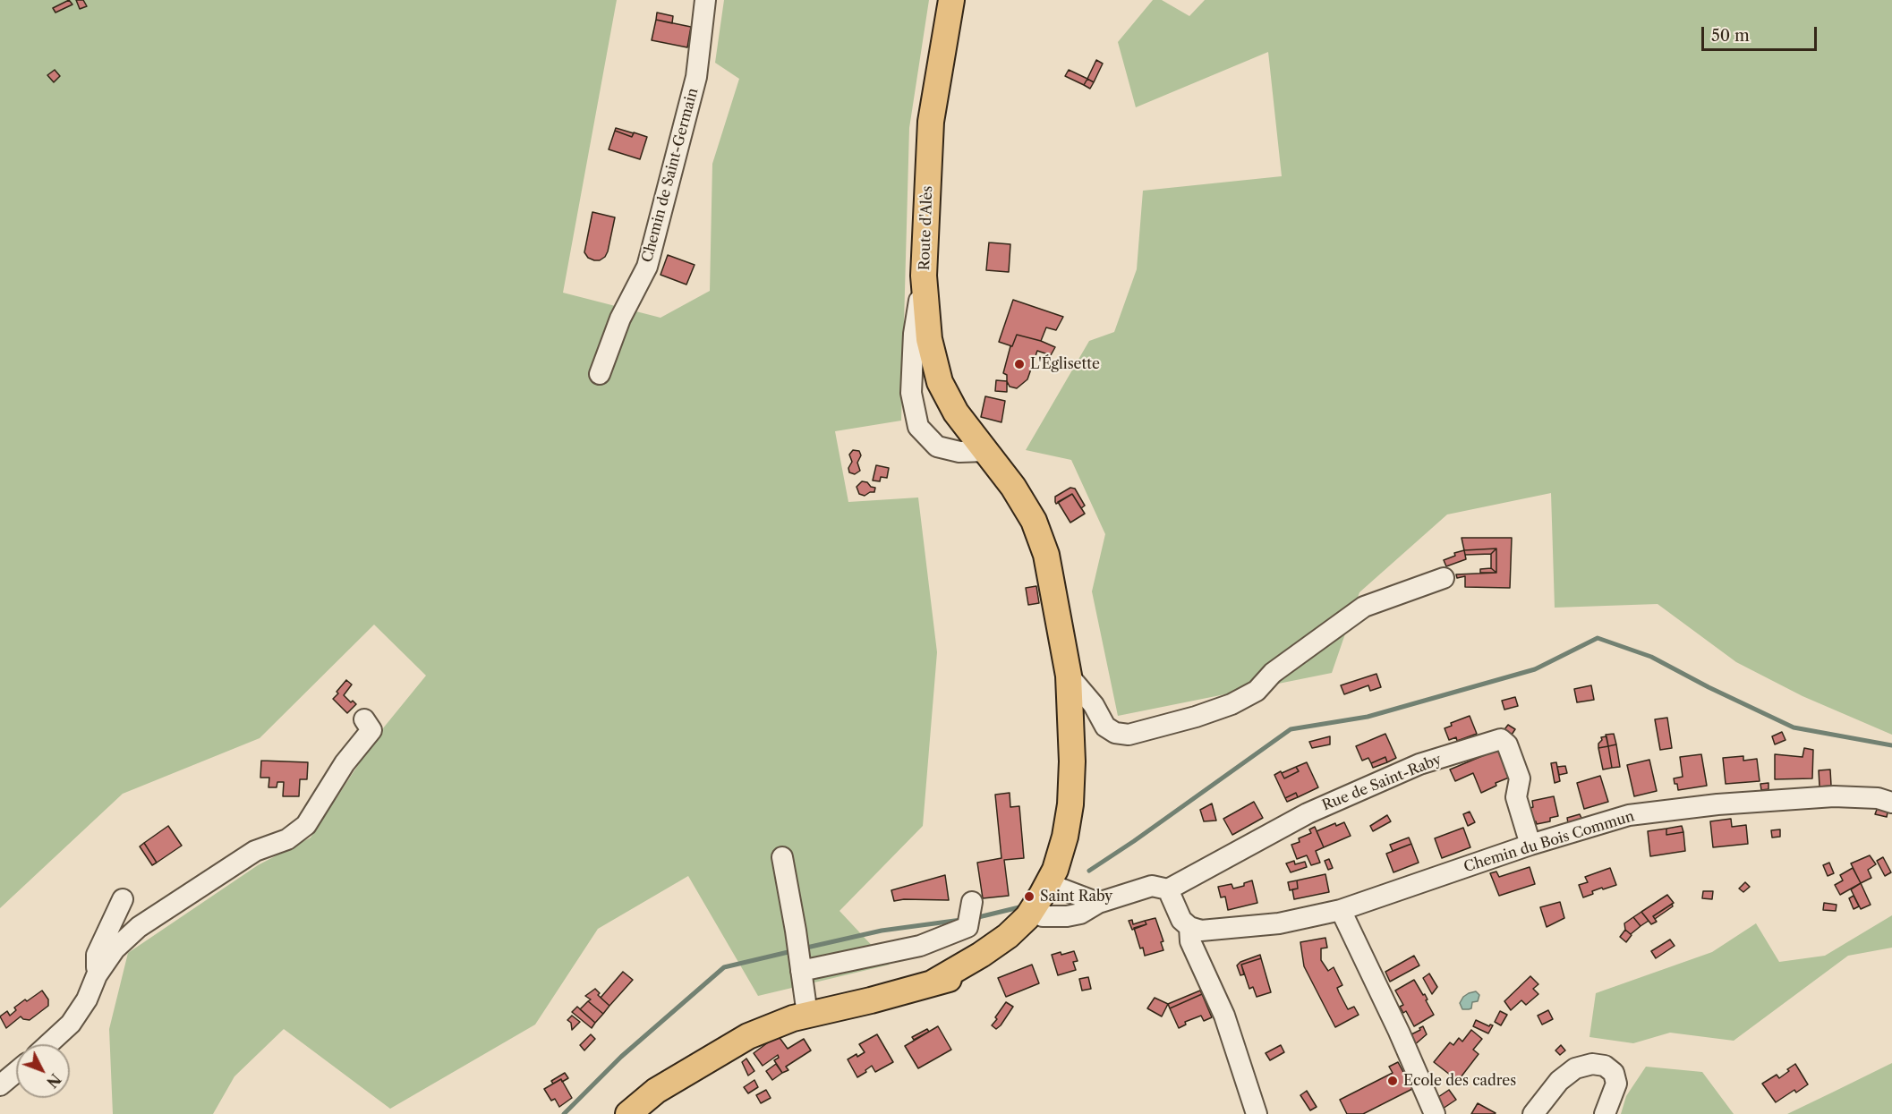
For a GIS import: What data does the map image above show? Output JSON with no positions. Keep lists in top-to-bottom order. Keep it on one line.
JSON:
{"streets":{"main road":["Route d'Alès"],"street":["Chemin de Saint-Germain","Rue de Saint-Raby","Chemin du Bois Commun"]},"crossings":[["Rue de Saint-Raby","Chemin du Bois Commun"]],"places":["L'Églisette","Saint Raby","Ecole des cadres"],"scale_bar":"50 m","north":"bottom right"}
